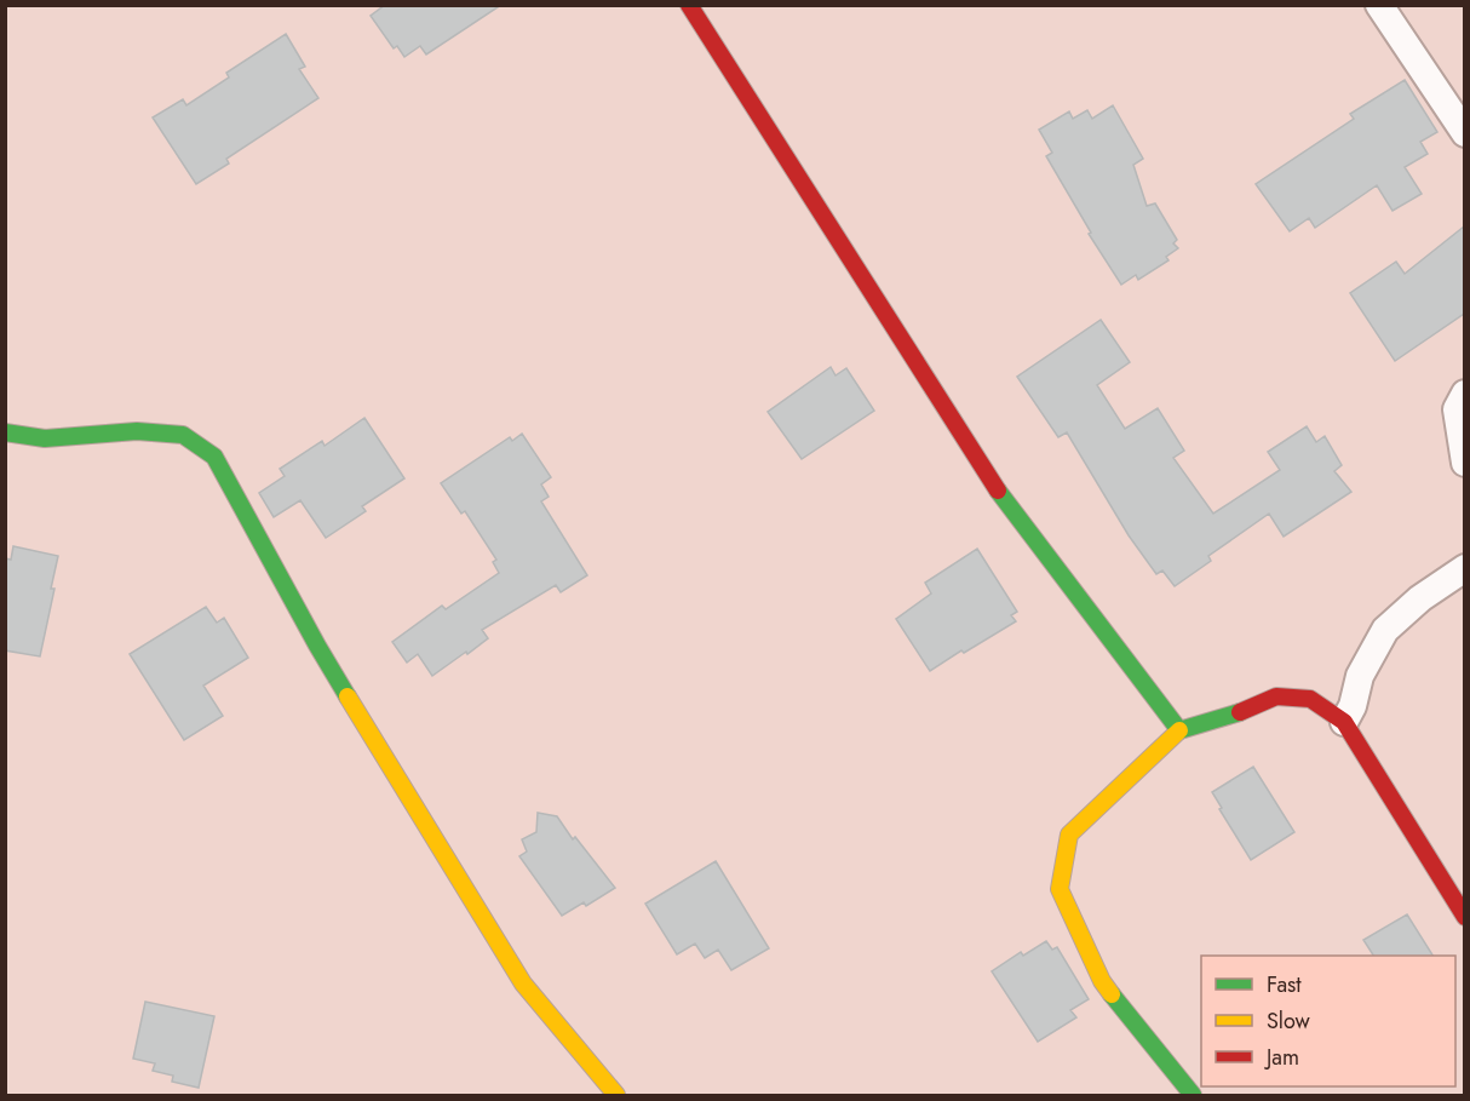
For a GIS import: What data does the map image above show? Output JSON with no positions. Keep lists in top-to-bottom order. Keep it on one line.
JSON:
{"legend":["Fast","Slow","Jam"]}
